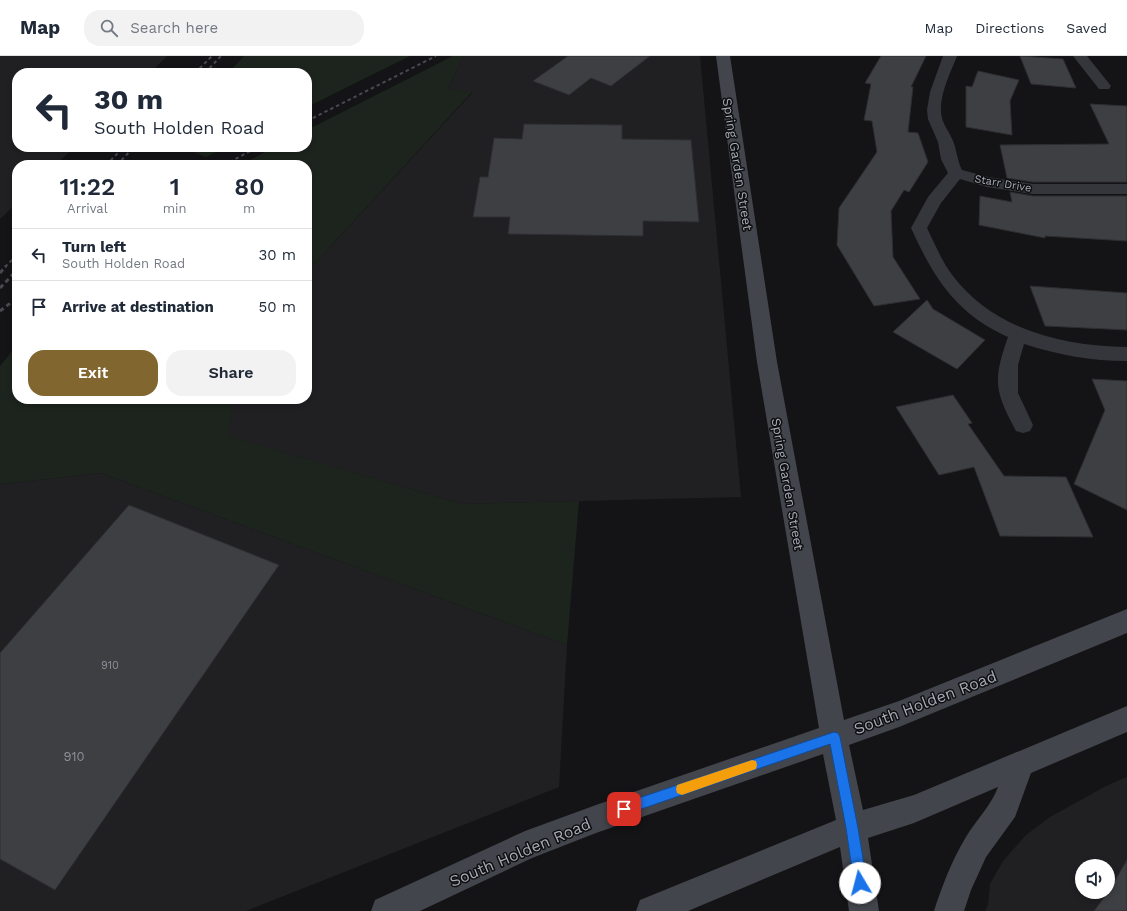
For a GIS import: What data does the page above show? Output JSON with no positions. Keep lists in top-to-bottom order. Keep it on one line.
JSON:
{"streets":{"main road":["Spring Garden Street","South Holden Road"],"street":["Starr Drive"]},"crossings":[["Spring Garden Street","South Holden Road"]],"house_numbers":["910","910"],"page":{"header":"Map","search":"Search here","nav":["Map","Directions","Saved"],"turn":["30 m","South Holden Road"],"eta":["11:22","Arrival","1","min","80","m"],"list":[{"name":"Turn left","note":"South Holden Road","value":"30 m"},{"name":"Arrive at destination","value":"50 m"}],"buttons":["Exit","Share"]}}
